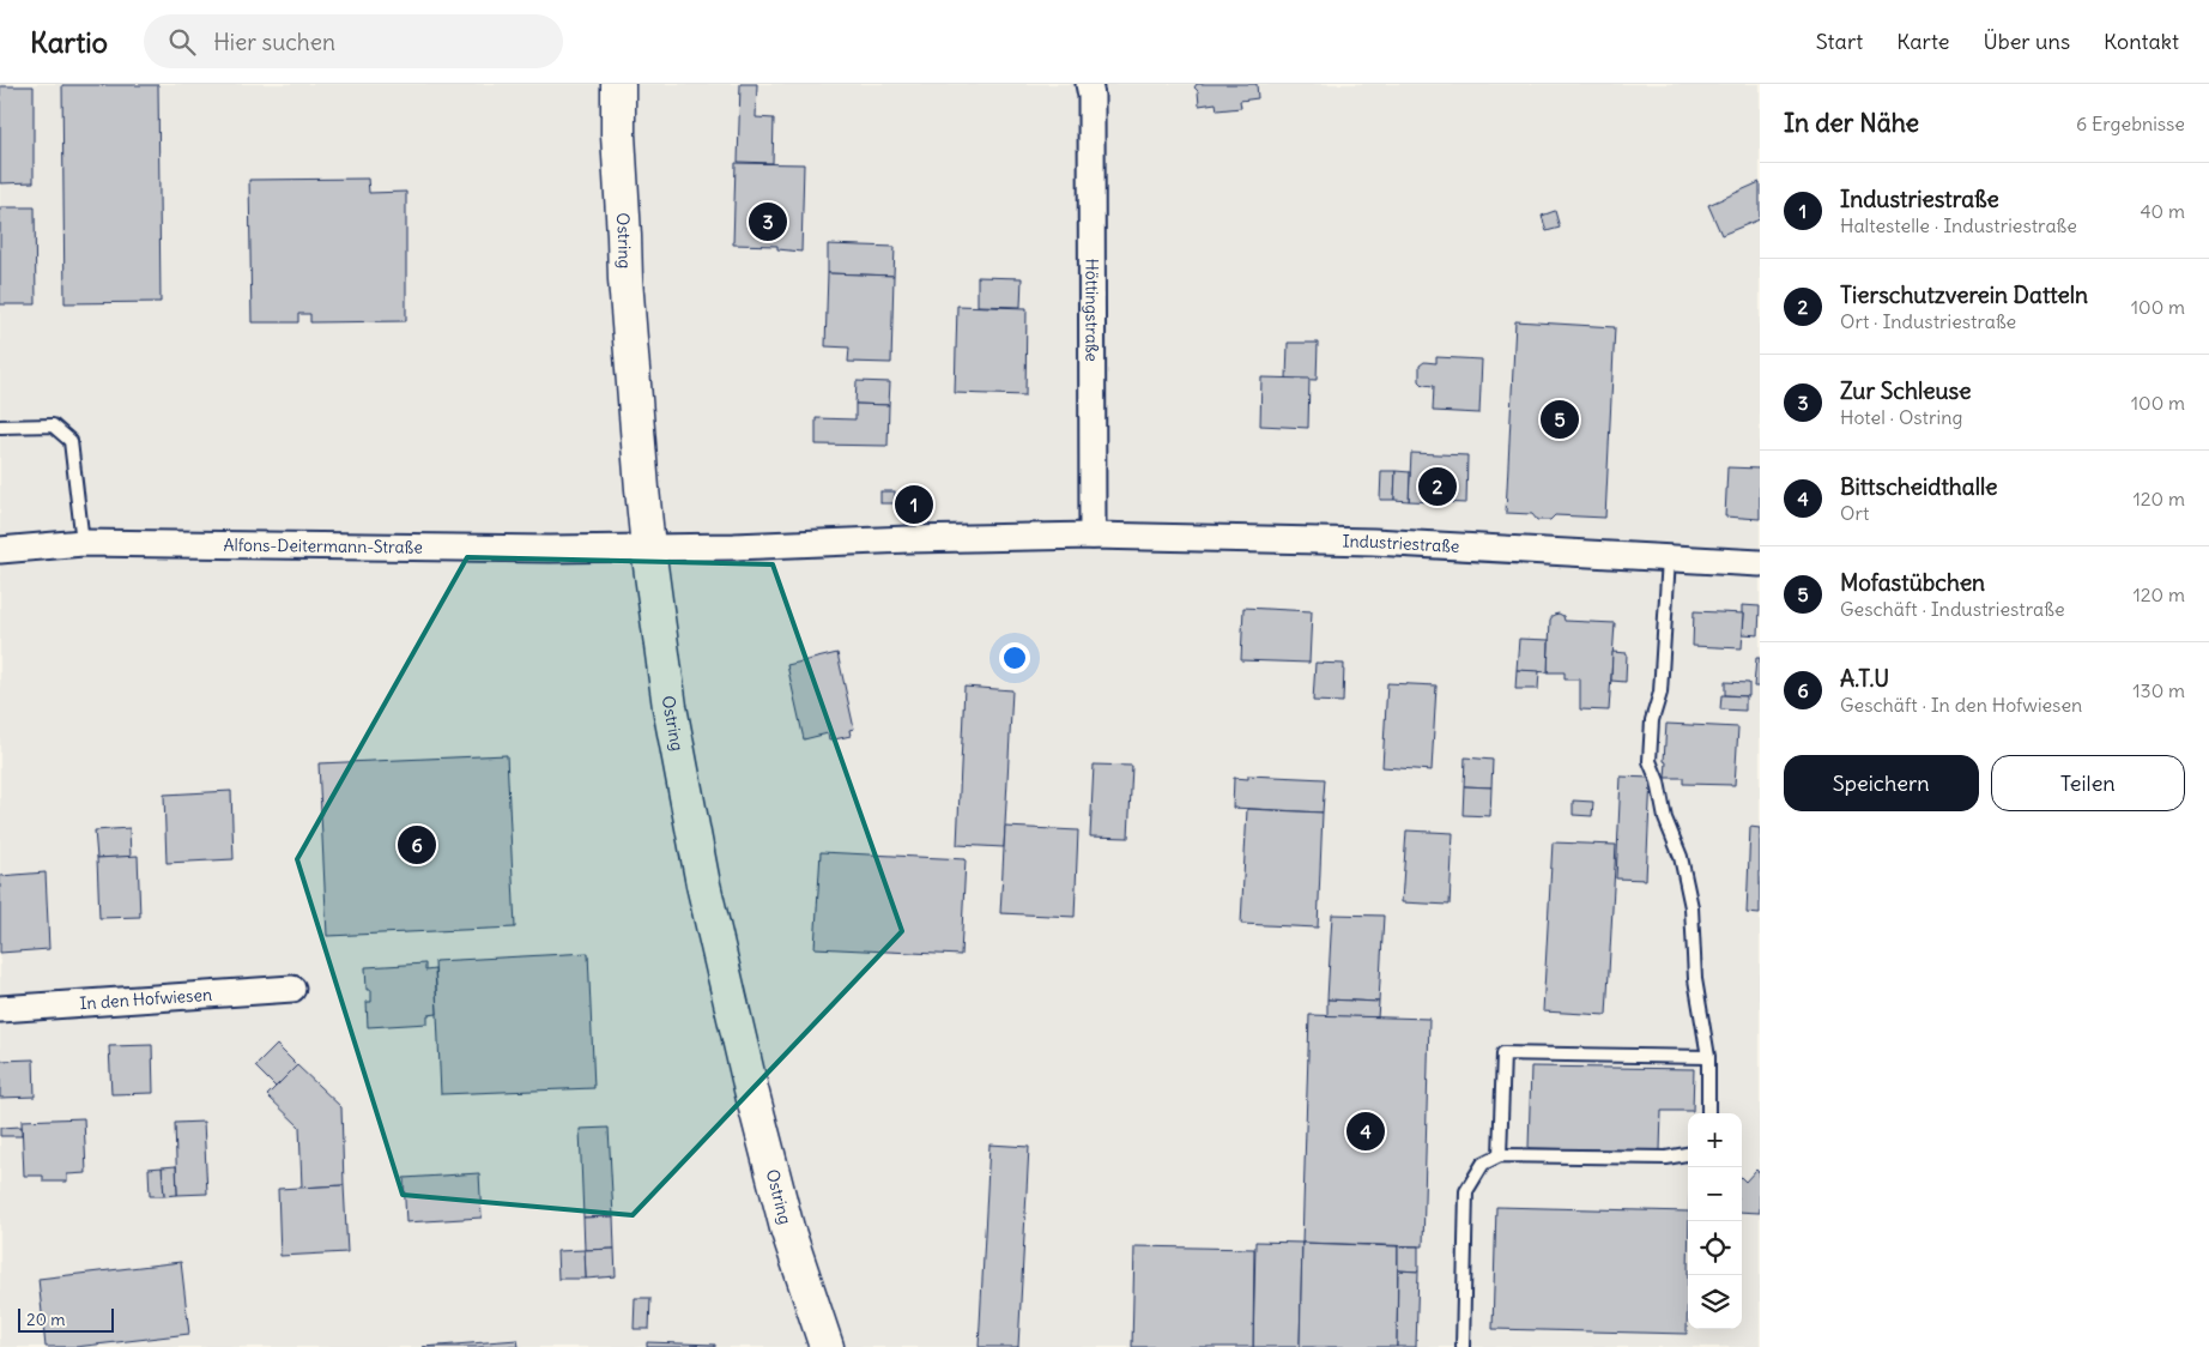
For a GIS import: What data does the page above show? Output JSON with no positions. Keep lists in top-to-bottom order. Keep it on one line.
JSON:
{"streets":{"main road":["Ostring"],"street":["Höttingstraße","Industriestraße","Alfons-Deitermann-Straße","In den Hofwiesen"]},"crossings":[["Ostring","Industriestraße"],["Ostring","Alfons-Deitermann-Straße"],["Höttingstraße","Industriestraße"],["Industriestraße","Alfons-Deitermann-Straße"]],"scale_bar":"20 m","page":{"header":"Kartio","search":"Hier suchen","nav":["Start","Karte","Über uns","Kontakt"],"heading":["In der Nähe","6 Ergebnisse"],"list":[{"mark":"1","name":"Industriestraße","note":"Haltestelle · Industriestraße","value":"40 m"},{"mark":"2","name":"Tierschutzverein Datteln","note":"Ort · Industriestraße","value":"100 m"},{"mark":"3","name":"Zur Schleuse","note":"Hotel · Ostring","value":"100 m"},{"mark":"4","name":"Bittscheidthalle","note":"Ort","value":"120 m"},{"mark":"5","name":"Mofastübchen","note":"Geschäft · Industriestraße","value":"120 m"},{"mark":"6","name":"A.T.U","note":"Geschäft · In den Hofwiesen","value":"130 m"}],"pins":["3","5","2","1","6","4"],"buttons":["Speichern","Teilen"],"map_buttons":["+","−"],"scale":"20 m"}}
